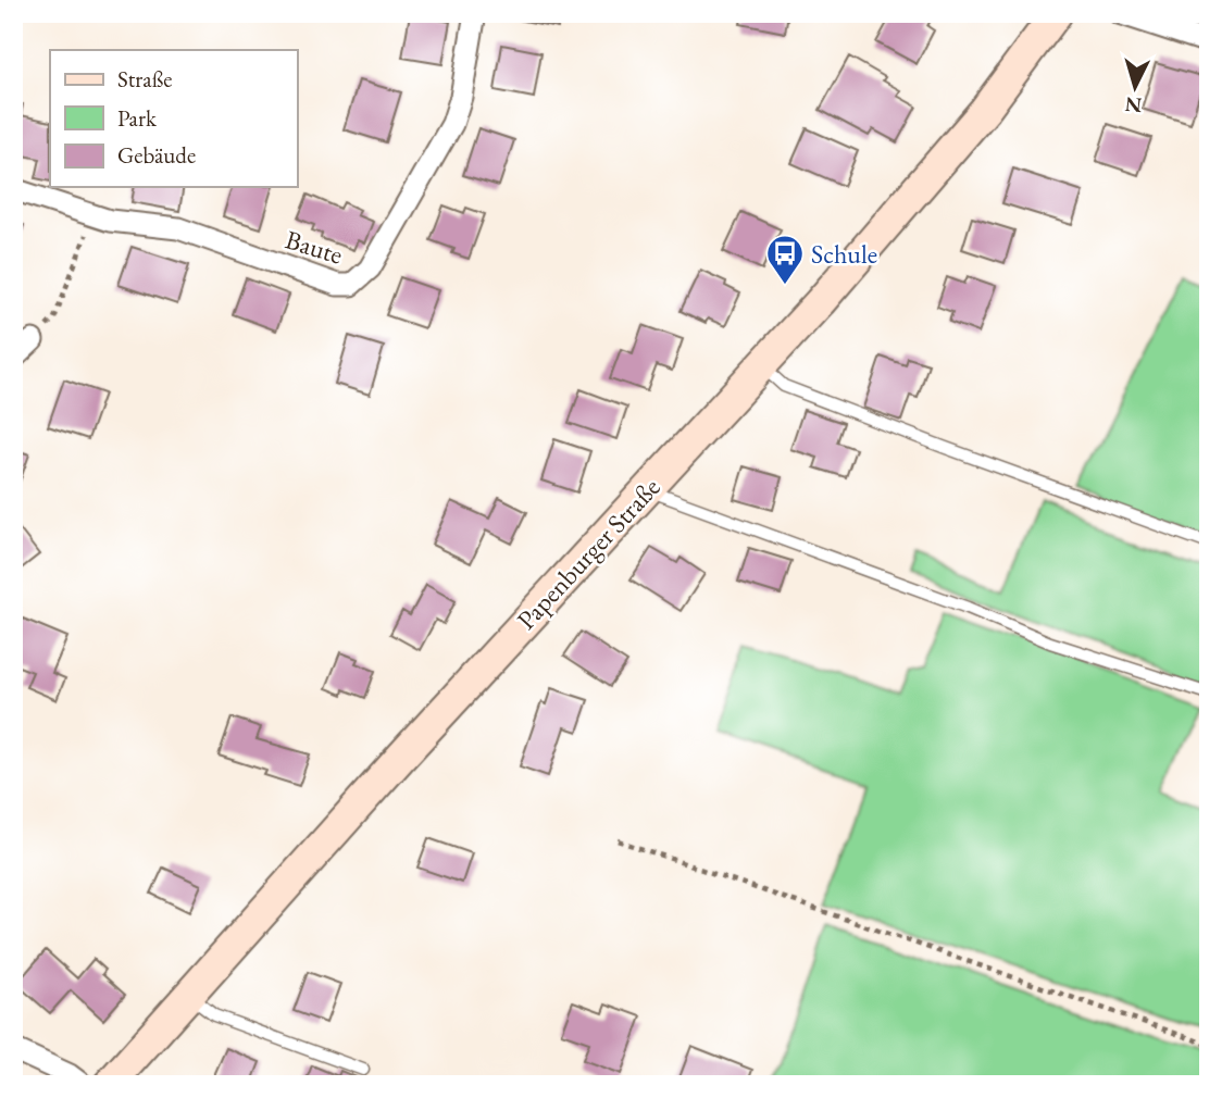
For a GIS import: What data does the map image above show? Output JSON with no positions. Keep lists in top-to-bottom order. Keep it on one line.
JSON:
{"streets":{"street":["Baute","Papenburger Straße"]},"places":{"bus stop":["Schule"]},"legend":["Straße","Park","Gebäude"],"north":"bottom"}
